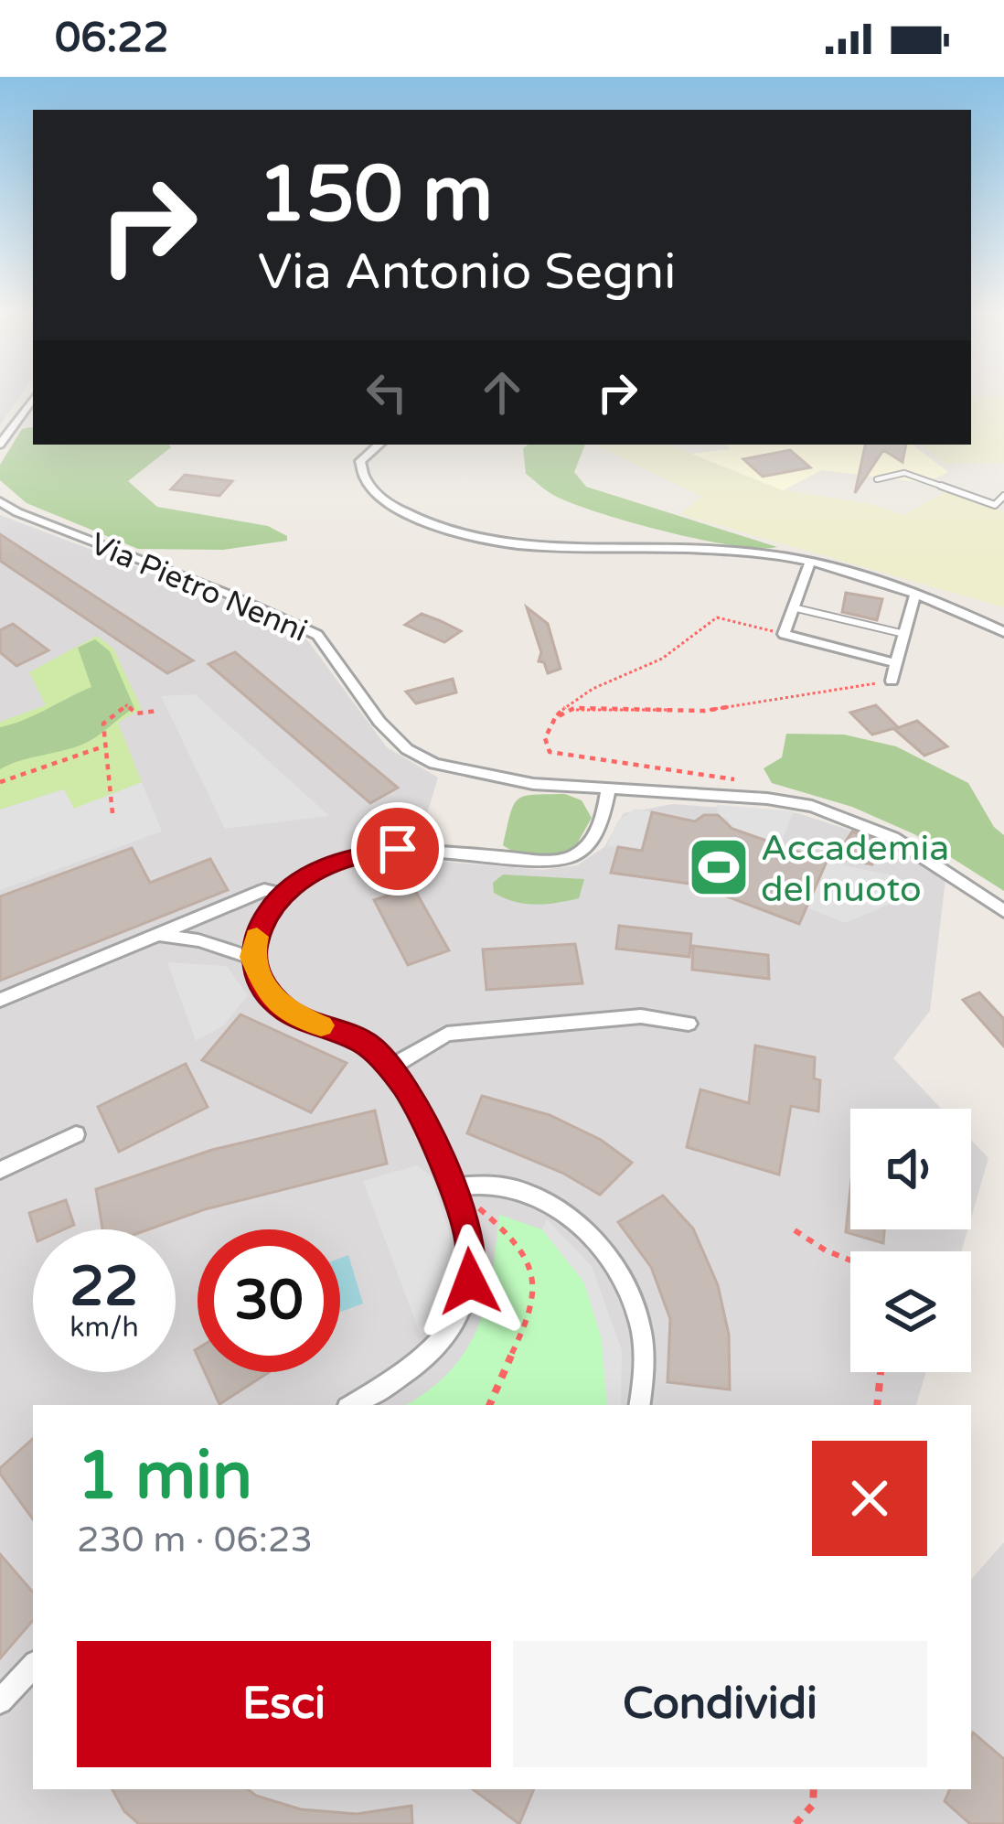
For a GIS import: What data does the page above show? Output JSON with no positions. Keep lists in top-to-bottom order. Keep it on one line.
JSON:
{"streets":{"street":["Via Pietro Nenni"]},"places":{"sports":["Accademia del nuoto"]},"page":{"status":"06:22","turn":["150 m","Via Antonio Segni"],"speed":"22 km/h","limit":"30","heading":["1 min","230 m · 06:23"],"buttons":["Esci","Condividi"]}}
